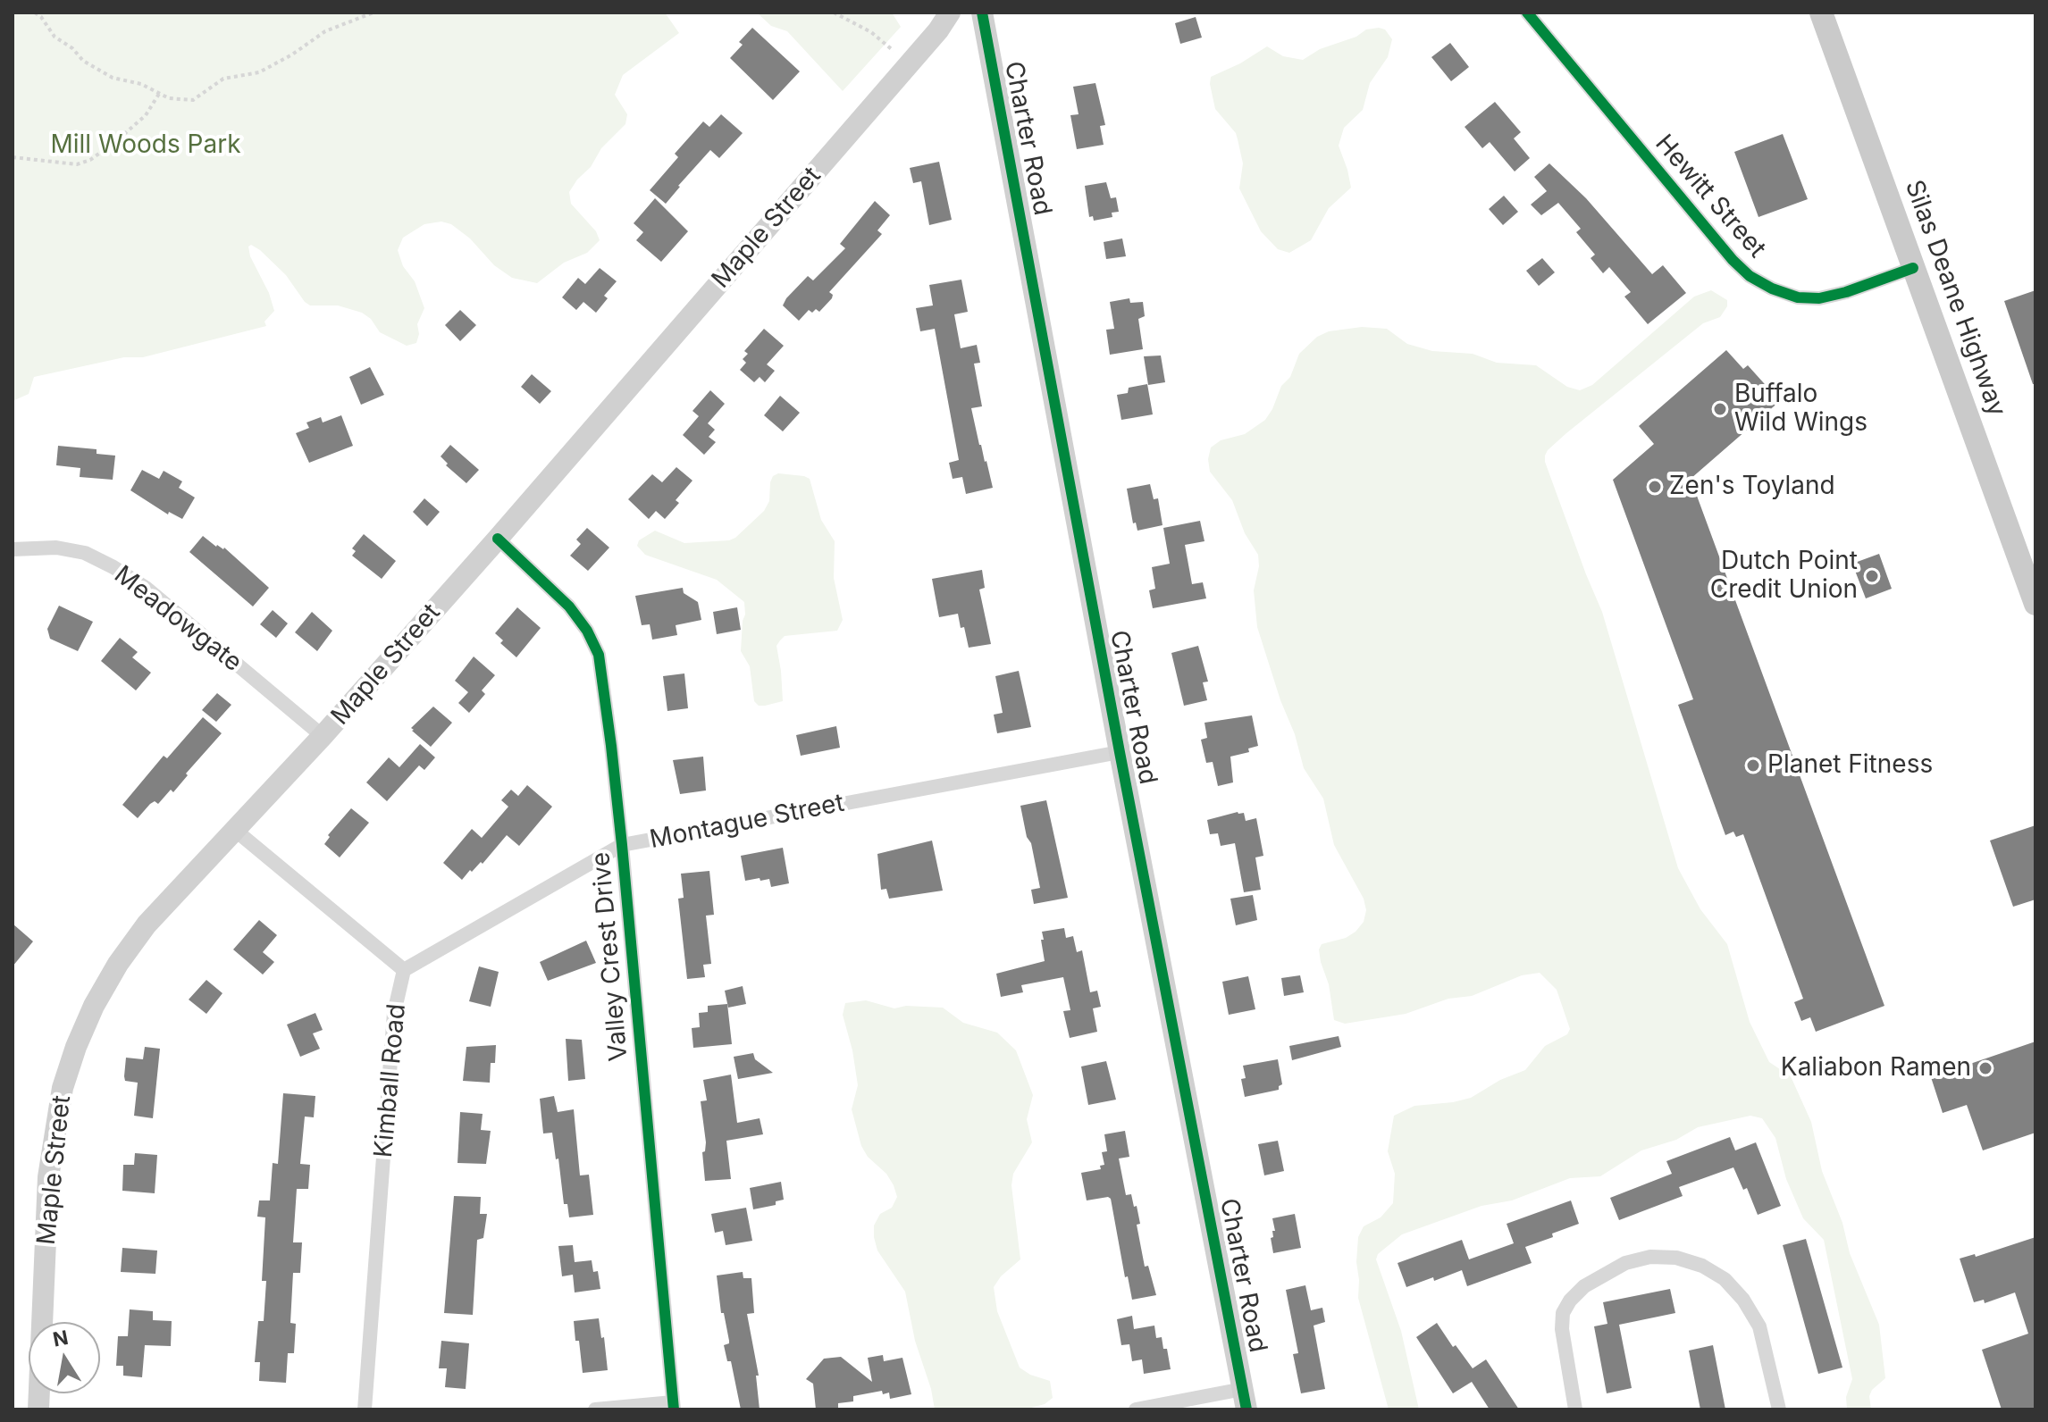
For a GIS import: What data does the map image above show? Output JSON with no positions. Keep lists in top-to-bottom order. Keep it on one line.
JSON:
{"streets":{"main road":["Charter Road","Maple Street","Silas Deane Highway"],"street":["Hewitt Street","Meadowgate","Montague Street","Valley Crest Drive","Kimball Road"]},"crossings":[["Charter Road","Montague Street"],["Hewitt Street","Silas Deane Highway"],["Maple Street","Meadowgate"],["Maple Street","Valley Crest Drive"],["Maple Street","Kimball Road"],["Montague Street","Valley Crest Drive"],["Montague Street","Kimball Road"]],"parks":["Mill Woods Park"],"places":["Buffalo Wild Wings","Zen's Toyland","Dutch Point Credit Union","Planet Fitness","Kaliabon Ramen"],"north":"top"}
